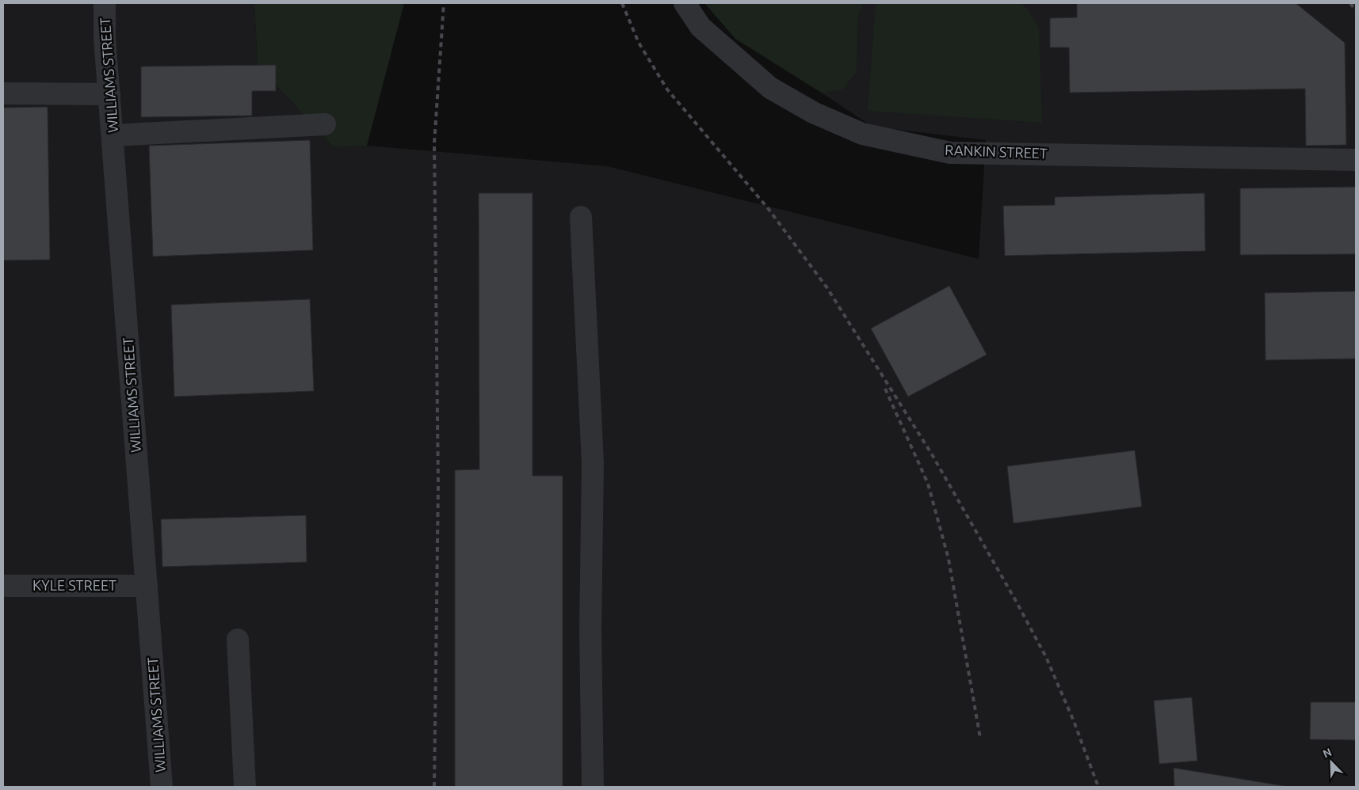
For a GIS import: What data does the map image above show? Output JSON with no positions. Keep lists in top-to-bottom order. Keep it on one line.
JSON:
{"streets":{"street":["WILLIAMS STREET","RANKIN STREET","KYLE STREET"]},"crossings":[["WILLIAMS STREET","KYLE STREET"]],"north":"top left"}
